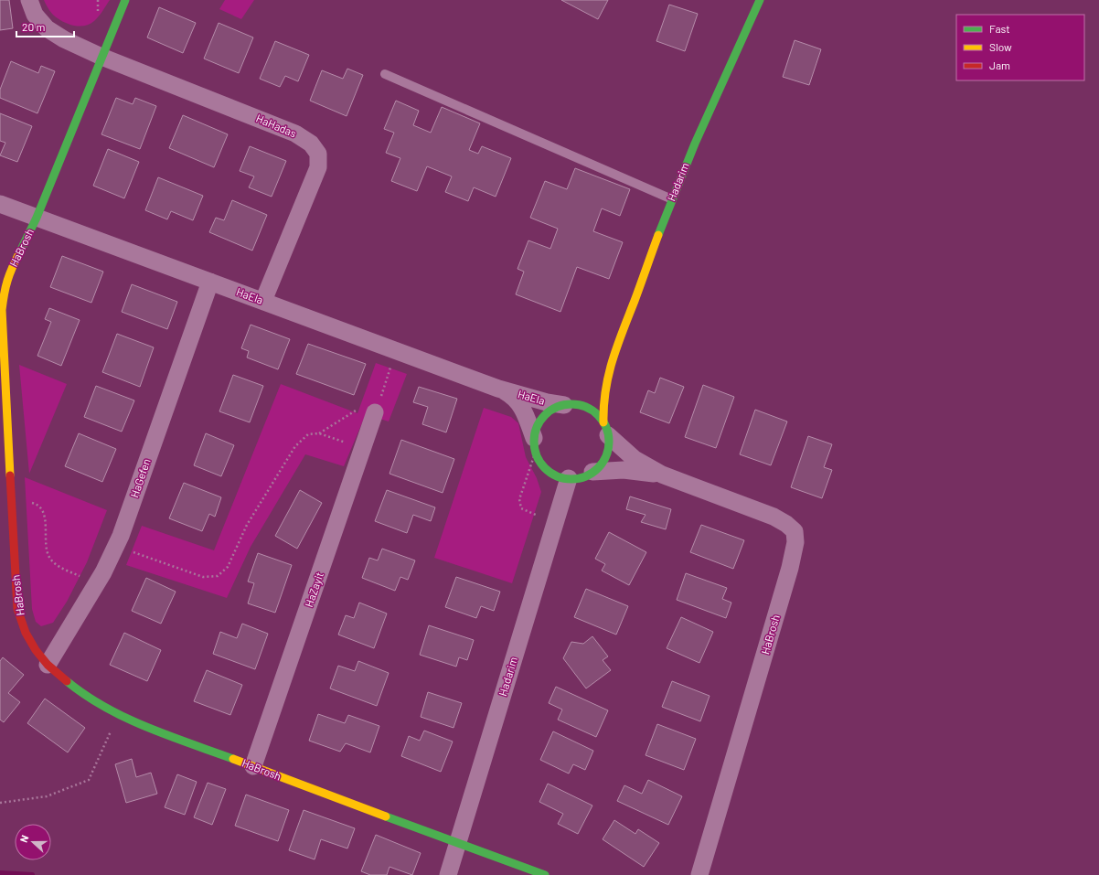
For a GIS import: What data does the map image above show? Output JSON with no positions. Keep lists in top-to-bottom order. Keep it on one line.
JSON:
{"streets":{"street":["HaHadas","Hadarim","HaBrosh","HaEla","HaGefen","HaZayit"]},"crossings":[["HaHadas","HaBrosh"],["HaHadas","HaEla"],["Hadarim","HaBrosh"],["Hadarim","HaEla"],["HaBrosh","HaEla"],["HaBrosh","HaGefen"],["HaBrosh","HaZayit"],["HaEla","HaGefen"]],"legend":["Fast","Slow","Jam"],"scale_bar":"20 m","north":"left"}
